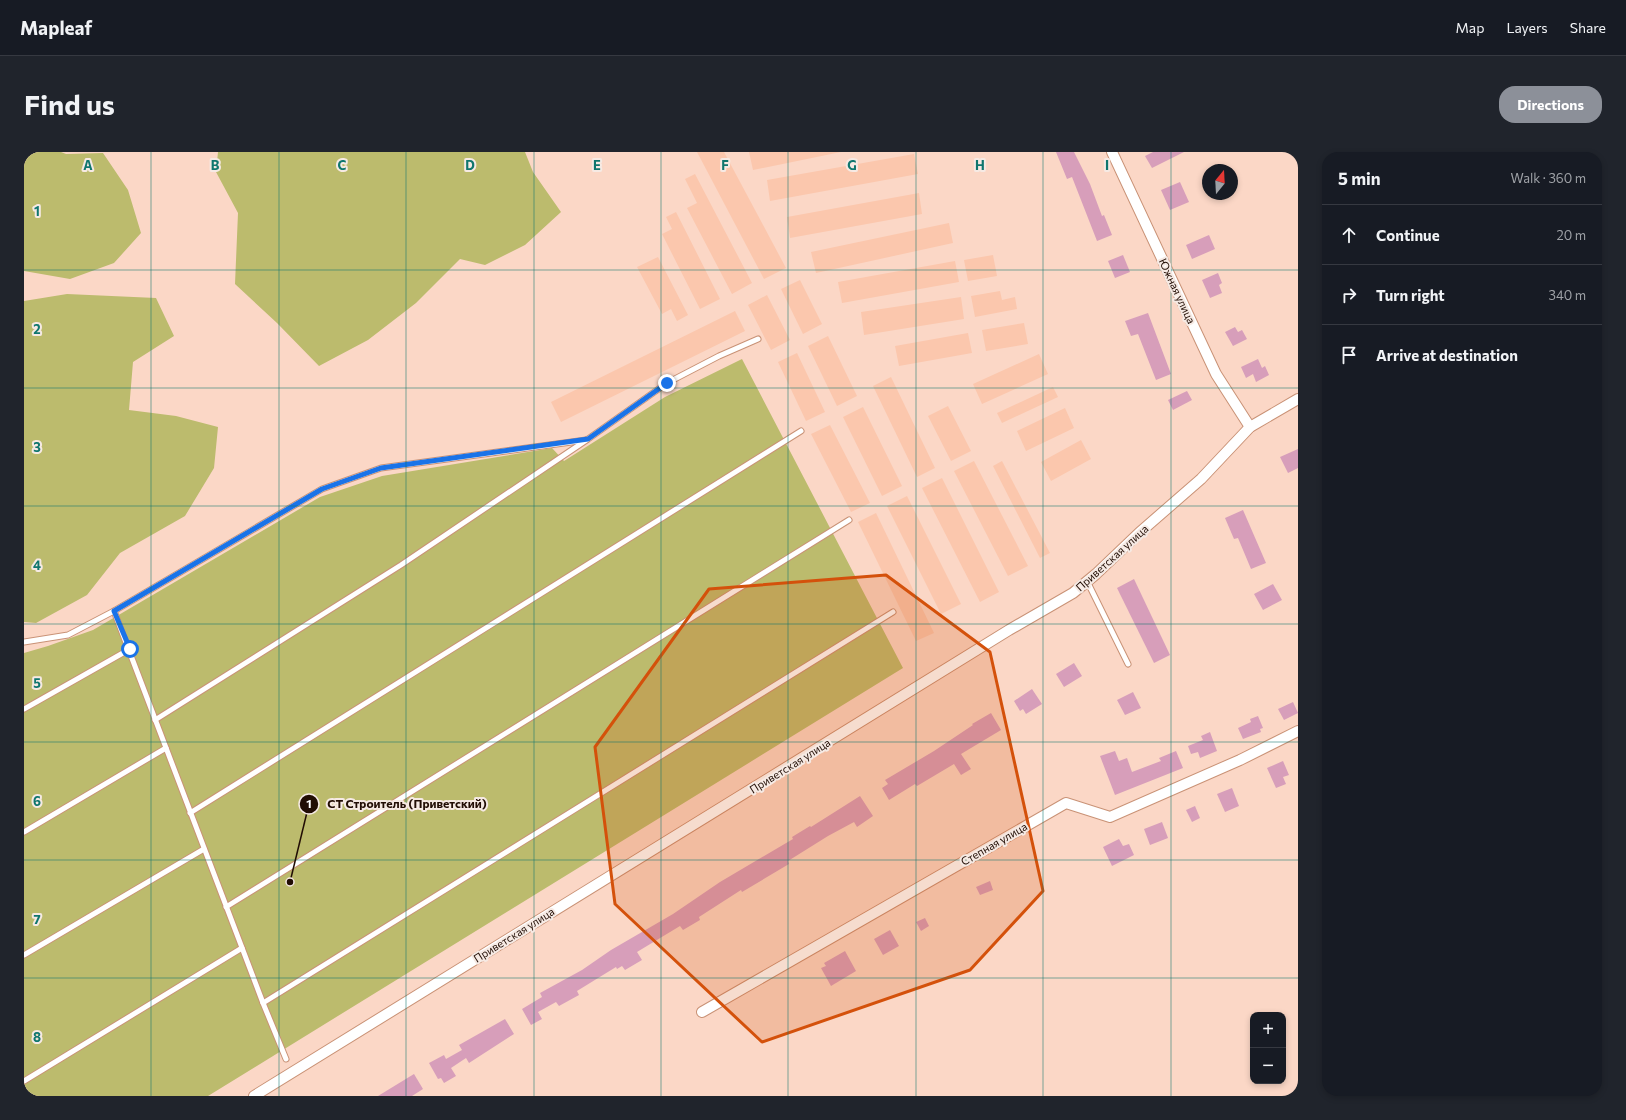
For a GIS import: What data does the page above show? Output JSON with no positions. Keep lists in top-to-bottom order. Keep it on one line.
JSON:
{"streets":{"street":["Южная улица","Приветская улица","Степная улица"]},"crossings":[["Южная улица","Приветская улица"]],"places":["СТ Строитель (Приветский)"],"north":"top","page":{"header":"Mapleaf","nav":["Map","Layers","Share"],"buttons":"Directions","title":"Find us","heading":["5 min","Walk · 360 m"],"list":[["Continue","20 m"],["Turn right","340 m"],"Arrive at destination"],"map_buttons":["+","−"]},"grid":{"columns":["A","B","C","D","E","F","G","H","I"],"rows":["1","2","3","4","5","6","7","8"]}}
